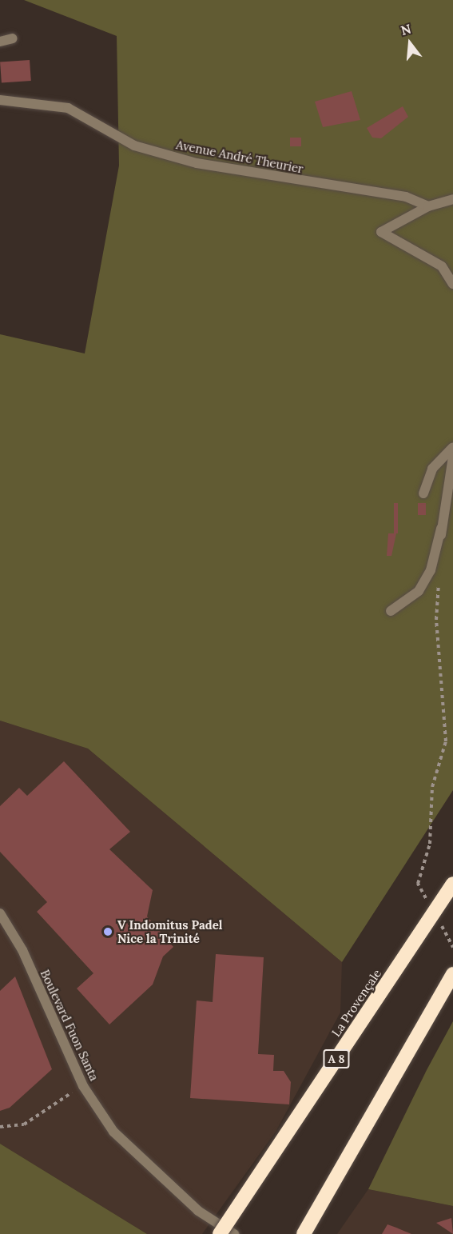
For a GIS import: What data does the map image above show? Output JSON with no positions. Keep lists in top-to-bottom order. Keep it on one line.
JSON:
{"streets":{"highway":["La Provençale","A 8"],"street":["Avenue André Theurier","Boulevard Fuon Santa"]},"places":["V Indomitus Padel Nice la Trinité"],"north":"top"}
